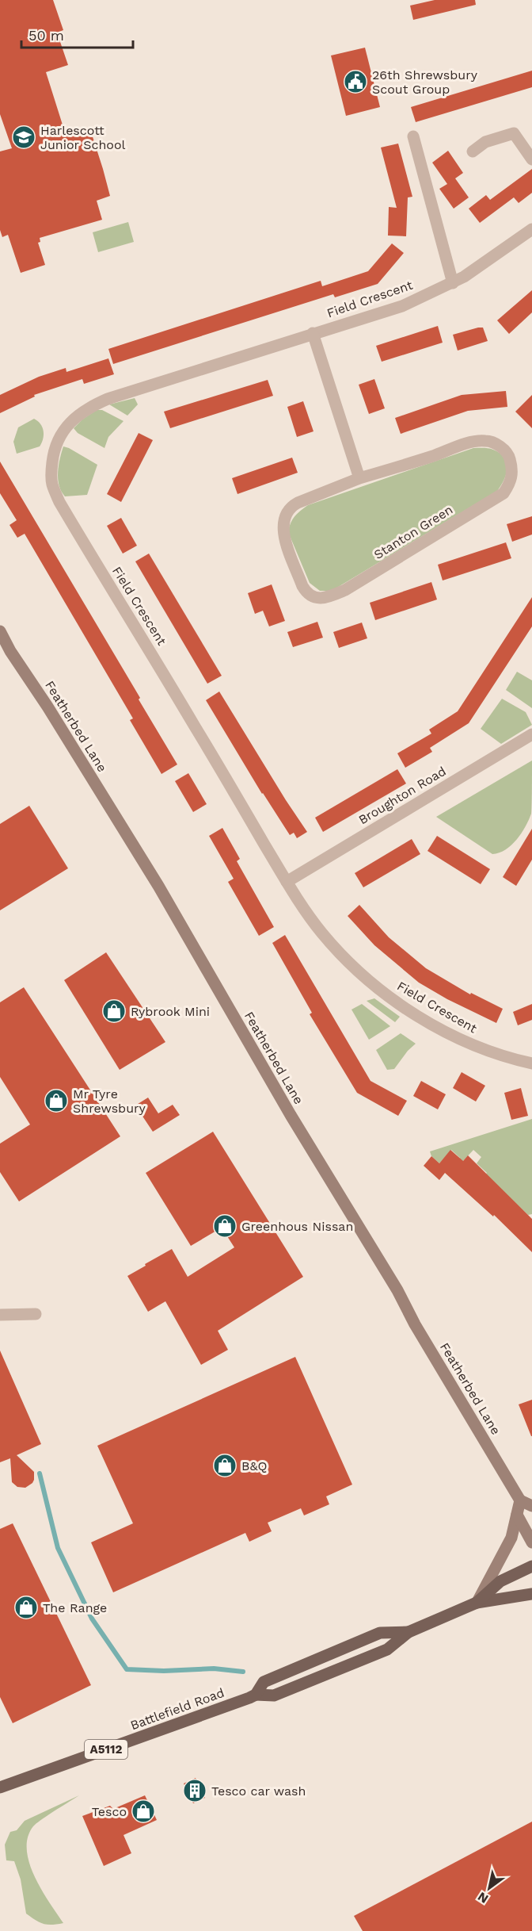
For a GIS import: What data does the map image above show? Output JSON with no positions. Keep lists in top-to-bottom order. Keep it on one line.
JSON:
{"streets":{"main road":["Battlefield Road","A5112"],"street":["Field Crescent","Stanton Green","Featherbed Lane","Broughton Road"]},"crossings":[["Field Crescent","Broughton Road"],["Battlefield Road","A5112"]],"places":{"public building":["26th Shrewsbury Scout Group"],"school or university":["Harlescott Junior School"],"shop":["Rybrook Mini","Mr Tyre Shrewsbury","Greenhous Nissan","B&Q","The Range","Tesco"],"building":["Tesco car wash"]},"scale_bar":"50 m","north":"bottom left"}
